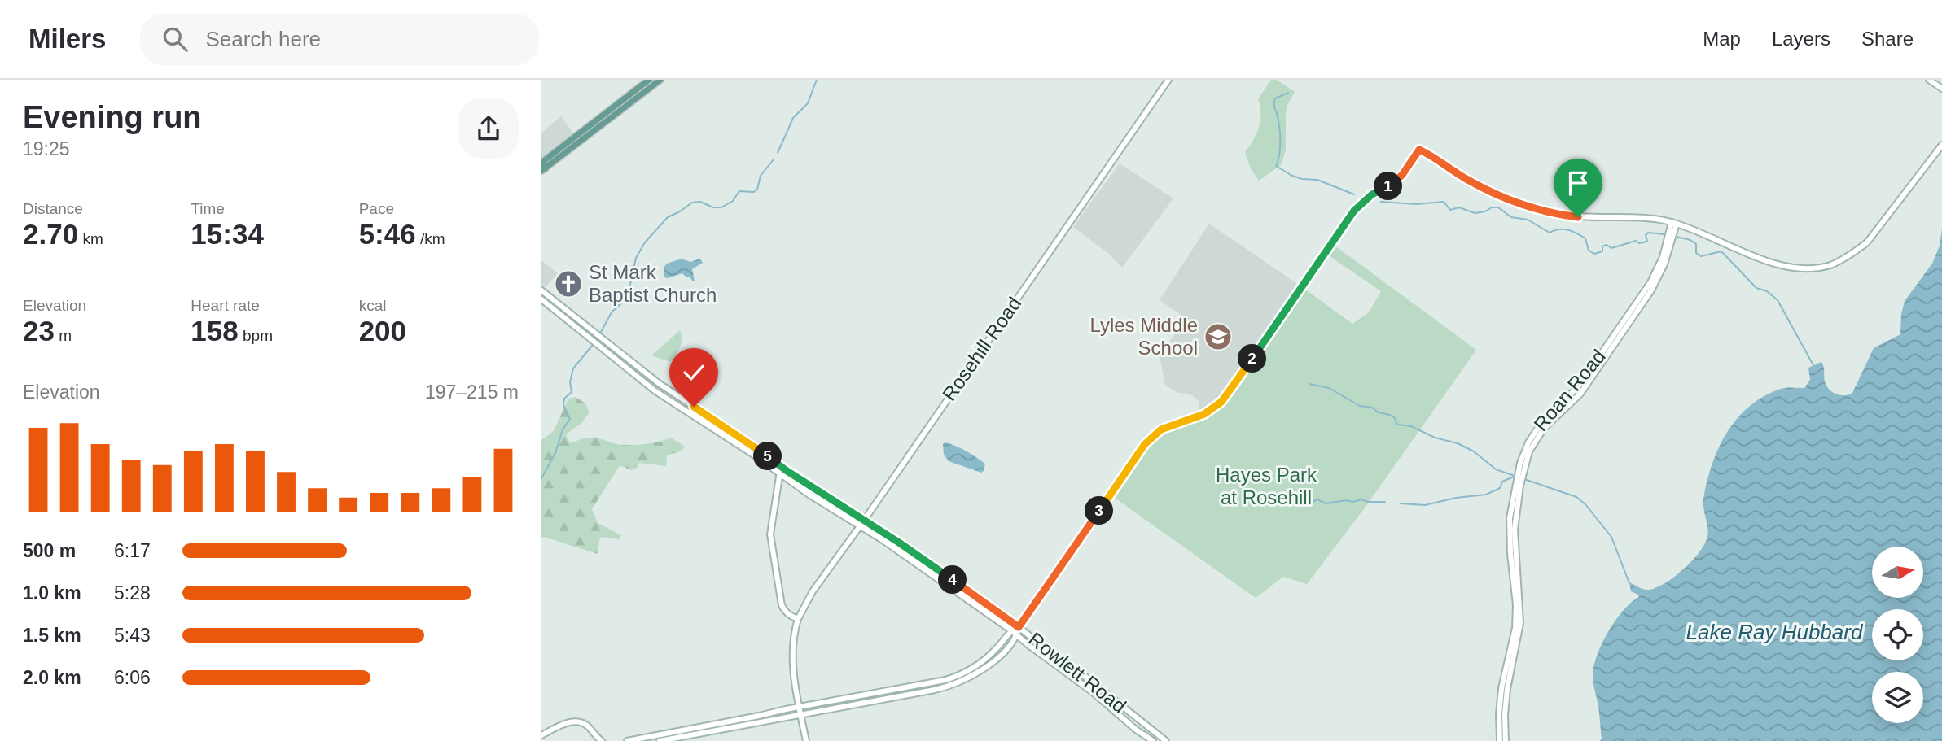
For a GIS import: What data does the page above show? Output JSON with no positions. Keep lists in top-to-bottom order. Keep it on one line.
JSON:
{"streets":{"street":["Rosehill Road","Roan Road","Rowlett Road"]},"crossings":[["Rosehill Road","Rowlett Road"]],"water":["Lake Ray Hubbard"],"parks":["Hayes Park at Rosehill"],"places":{"church":["St Mark Baptist Church"],"school or university":["Lyles Middle School"]},"north":"right","page":{"header":"Milers","search":"Search here","nav":["Map","Layers","Share"],"heading":["Evening run","19:25"],"pins":["1","2","5","3","4"],"stats":[["Distance","2.70 km"],["Time","15:34"],["Pace","5:46 /km"],["Elevation","23 m"],["Heart rate","158 bpm"],["kcal","200"]],"chart":["Elevation","197–215 m"],"list":[{"name":"500 m","note":"6:17"},{"name":"1.0 km","note":"5:28"},{"name":"1.5 km","note":"5:43"},{"name":"2.0 km","note":"6:06"}]}}
